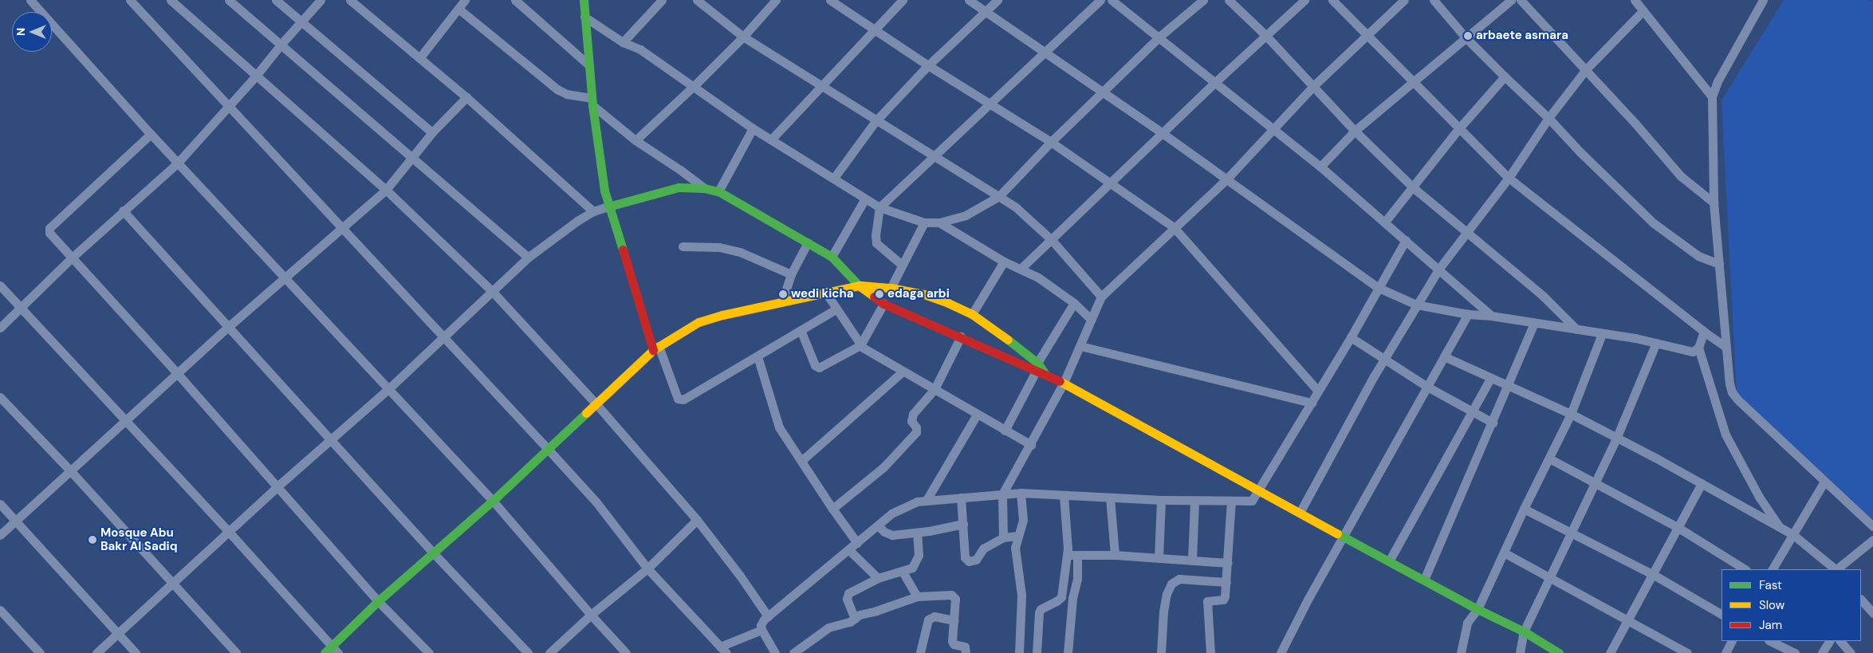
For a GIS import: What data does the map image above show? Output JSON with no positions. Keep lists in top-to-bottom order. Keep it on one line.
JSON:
{"places":["arbaete asmara","wedi kicha","edaga arbi","Mosque Abu Bakr Al Sadiq"],"legend":["Fast","Slow","Jam"],"north":"left"}
